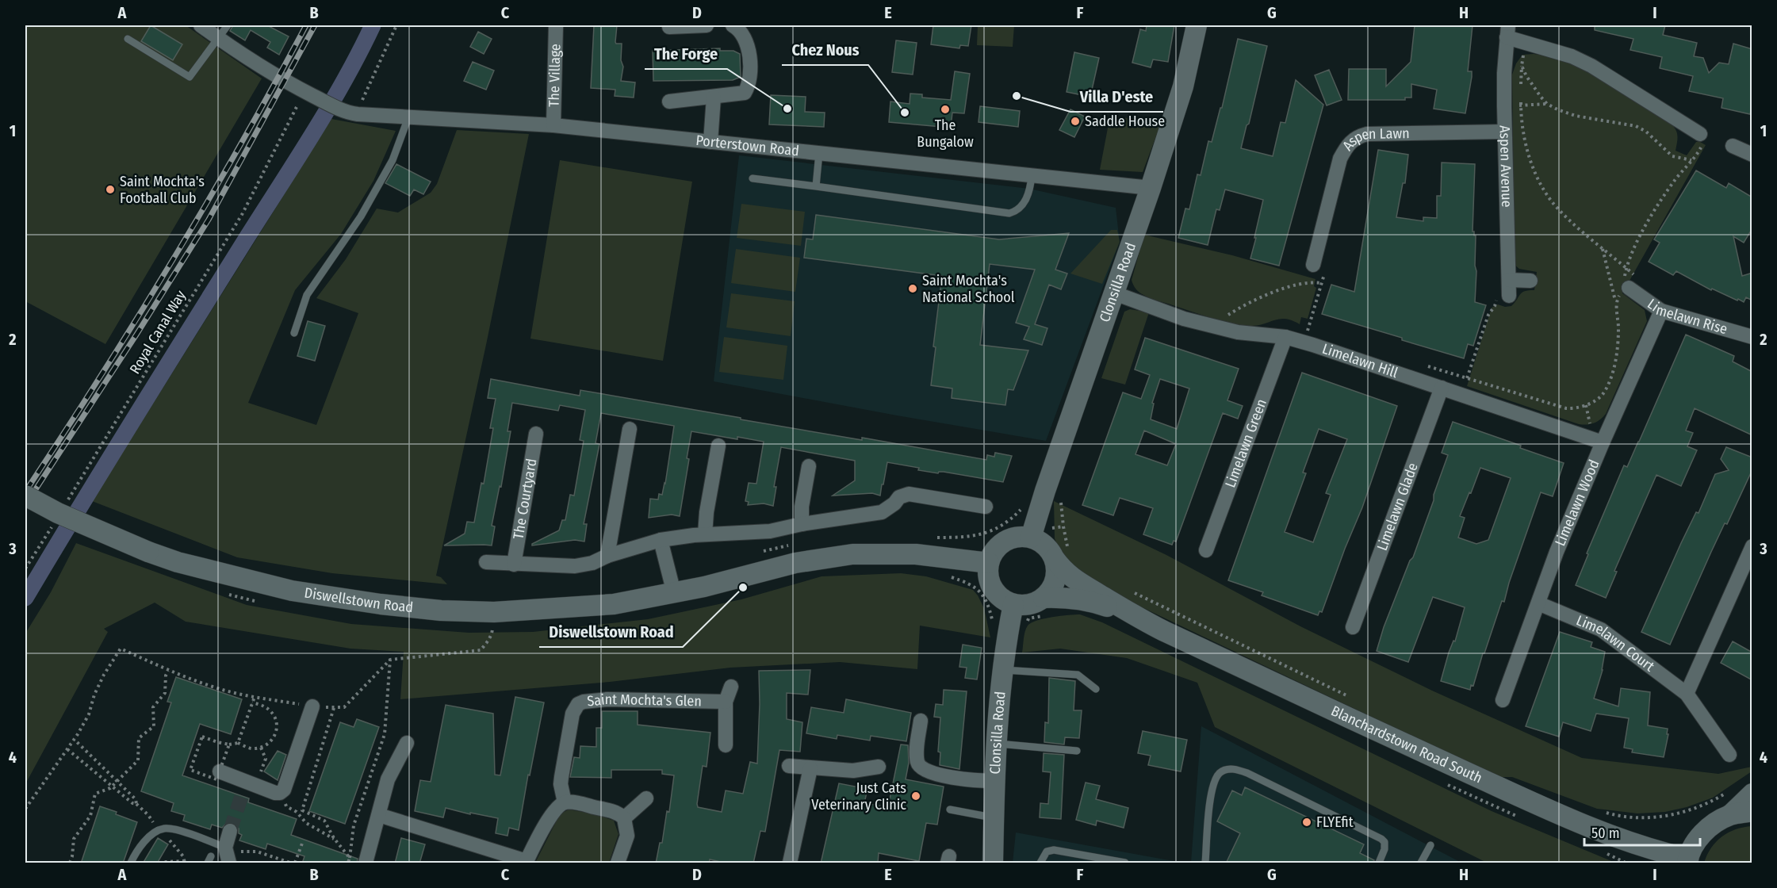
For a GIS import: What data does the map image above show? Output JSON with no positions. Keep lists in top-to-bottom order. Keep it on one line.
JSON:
{"streets":{"main road":["Clonsilla Road","Diswellstown Road","Blanchardstown Road South"],"street":["The Village","Aspen Lawn","Porterstown Road","Aspen Avenue","Limelawn Rise","Limelawn Hill","Limelawn Green","The Courtyard","Limelawn Wood","Limelawn Glade","Limelawn Court","Saint Mochta's Glen"],"path":["Royal Canal Way"]},"crossings":[["The Village","Porterstown Road"],["Aspen Lawn","Aspen Avenue"],["Porterstown Road","Clonsilla Road"],["Clonsilla Road","Limelawn Hill"],["Clonsilla Road","Diswellstown Road"],["Clonsilla Road","Blanchardstown Road South"],["Limelawn Rise","Limelawn Wood"],["Limelawn Hill","Limelawn Green"],["Limelawn Hill","Limelawn Wood"],["Limelawn Hill","Limelawn Glade"],["Limelawn Wood","Limelawn Court"],["Diswellstown Road","Blanchardstown Road South"]],"places":["Villa D'este","The Forge","The Bungalow","Chez Nous","Saddle House","Saint Mochta's Football Club","Saint Mochta's National School","Diswellstown Road","Just Cats Veterinary Clinic","FLYEfit"],"scale_bar":"50 m","grid":{"columns":["A","B","C","D","E","F","G","H","I"],"rows":["1","2","3","4"]}}
